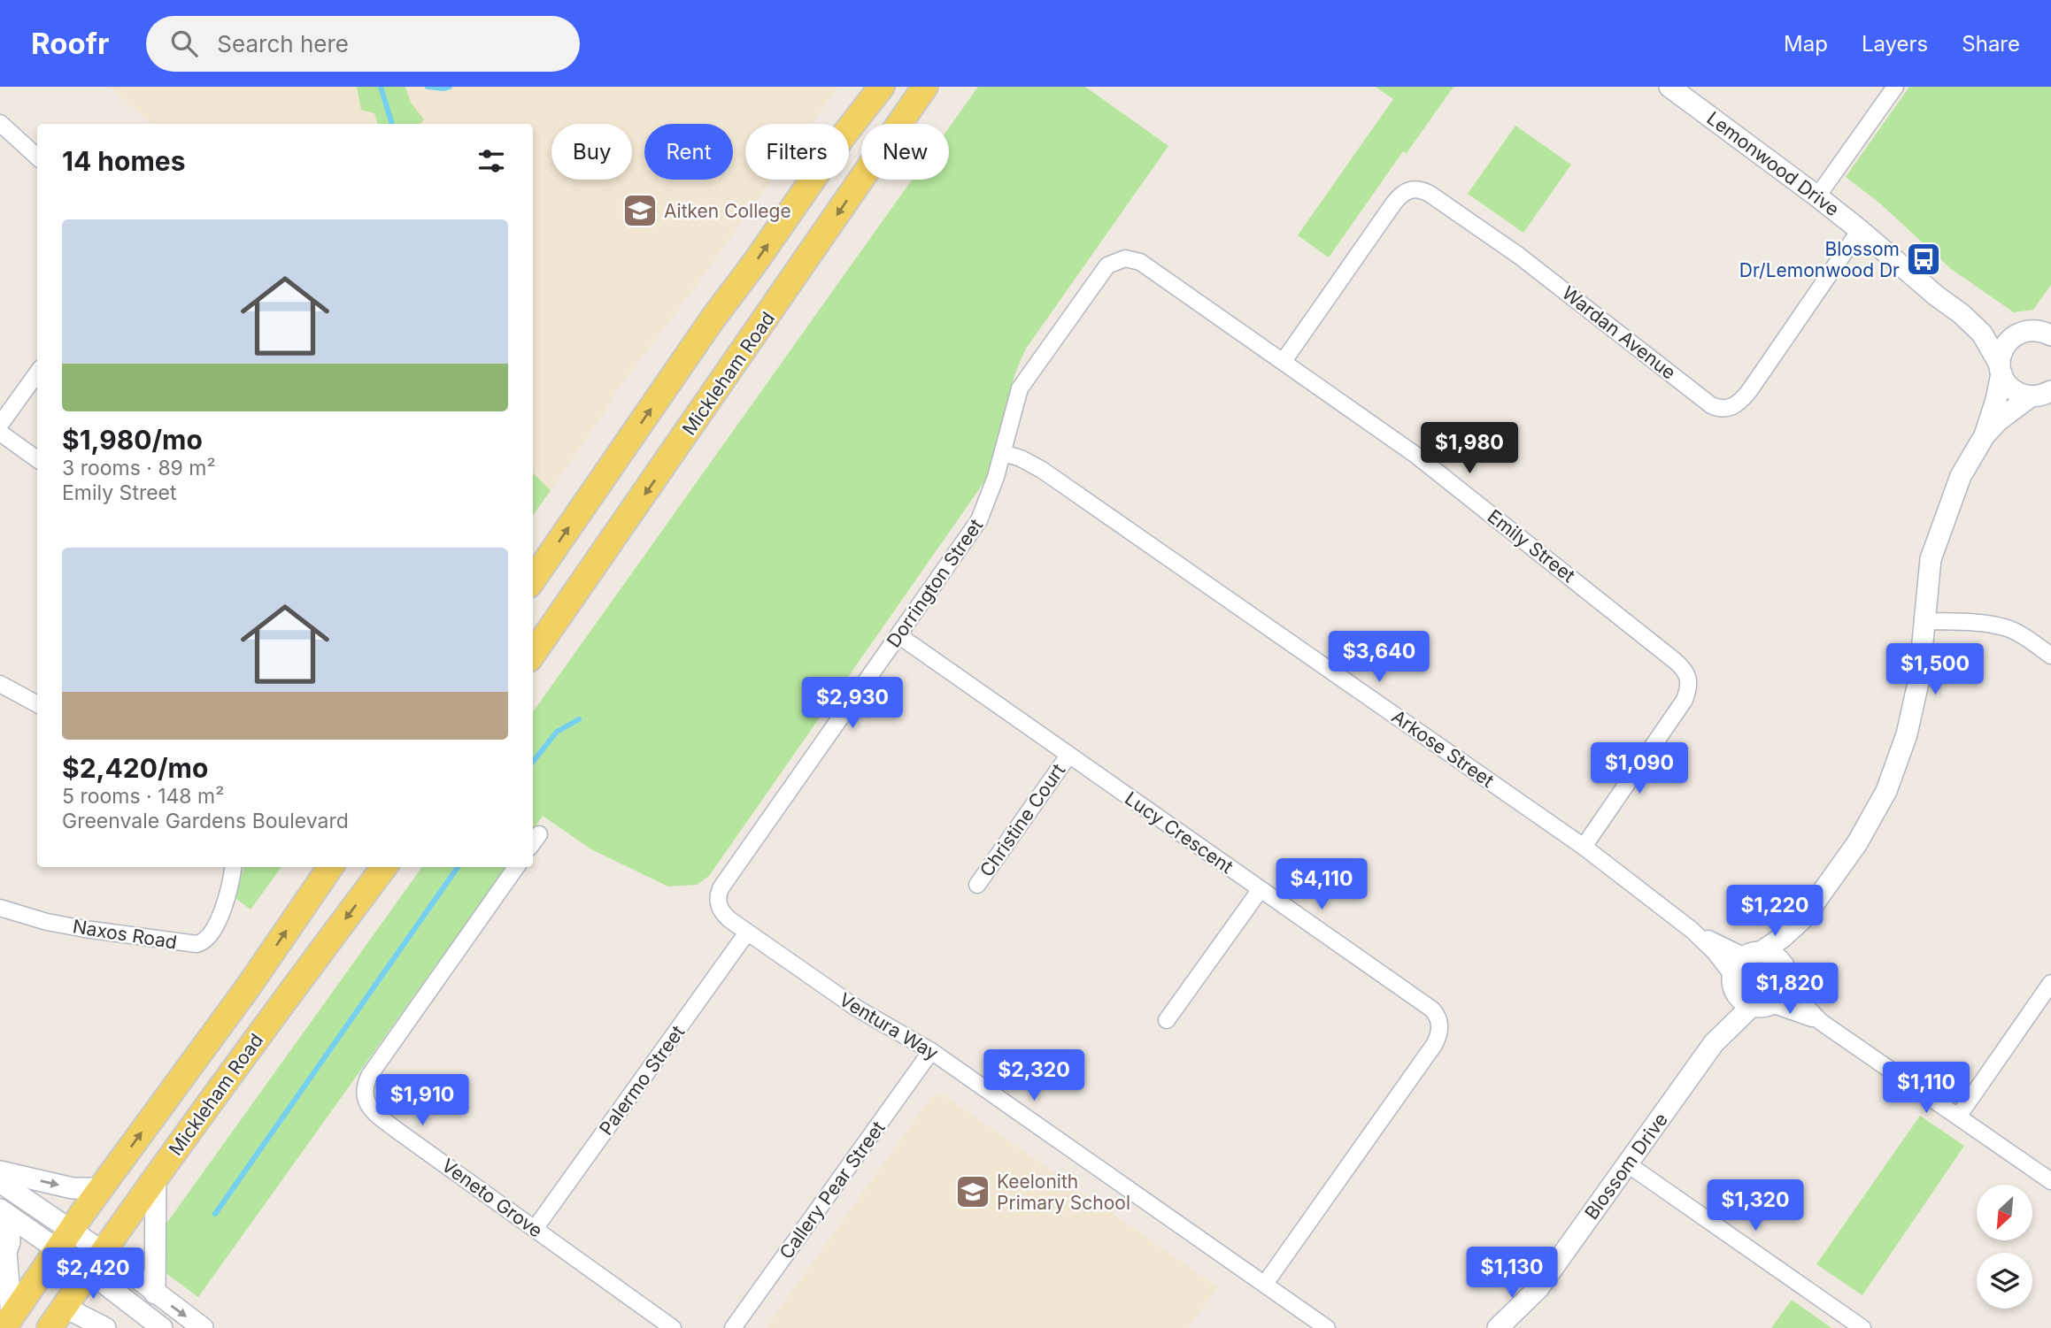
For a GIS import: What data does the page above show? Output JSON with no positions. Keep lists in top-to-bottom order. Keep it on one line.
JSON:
{"streets":{"main road":["Mickleham Road"],"street":["Lemonwood Drive","Wardan Avenue","Emily Street","Dorrington Street","Arkose Street","Christine Court","Lucy Crescent","Naxos Road","Ventura Way","Palermo Street","Blossom Drive","Callery Pear Street","Veneto Grove"]},"crossings":[["Lemonwood Drive","Wardan Avenue"],["Wardan Avenue","Emily Street"],["Emily Street","Dorrington Street"],["Emily Street","Arkose Street"],["Dorrington Street","Arkose Street"],["Dorrington Street","Lucy Crescent"],["Dorrington Street","Ventura Way"],["Arkose Street","Blossom Drive"],["Christine Court","Lucy Crescent"],["Lucy Crescent","Ventura Way"],["Ventura Way","Palermo Street"],["Ventura Way","Callery Pear Street"],["Palermo Street","Veneto Grove"]],"places":{"school or university":["Aitken College","Keelonith Primary School"],"bus stop":["Blossom Dr/Lemonwood Dr"]},"north":"bottom left","page":{"header":"Roofr","search":"Search here","nav":["Map","Layers","Share"],"chip":["Buy","Rent","Filters","New"],"heading":"14 homes","list":[{"name":"$1,980/mo","note":"3 rooms · 89 m² · Emily Street"},{"name":"$2,420/mo","note":"5 rooms · 148 m² · Greenvale Gardens Boulevard"}],"price":["$1,980","$3,640","$1,500","$2,930","$1,090","$4,110","$1,220","$1,820","$2,320","$1,110","$1,910","$1,320","$1,130","$2,420"]}}
